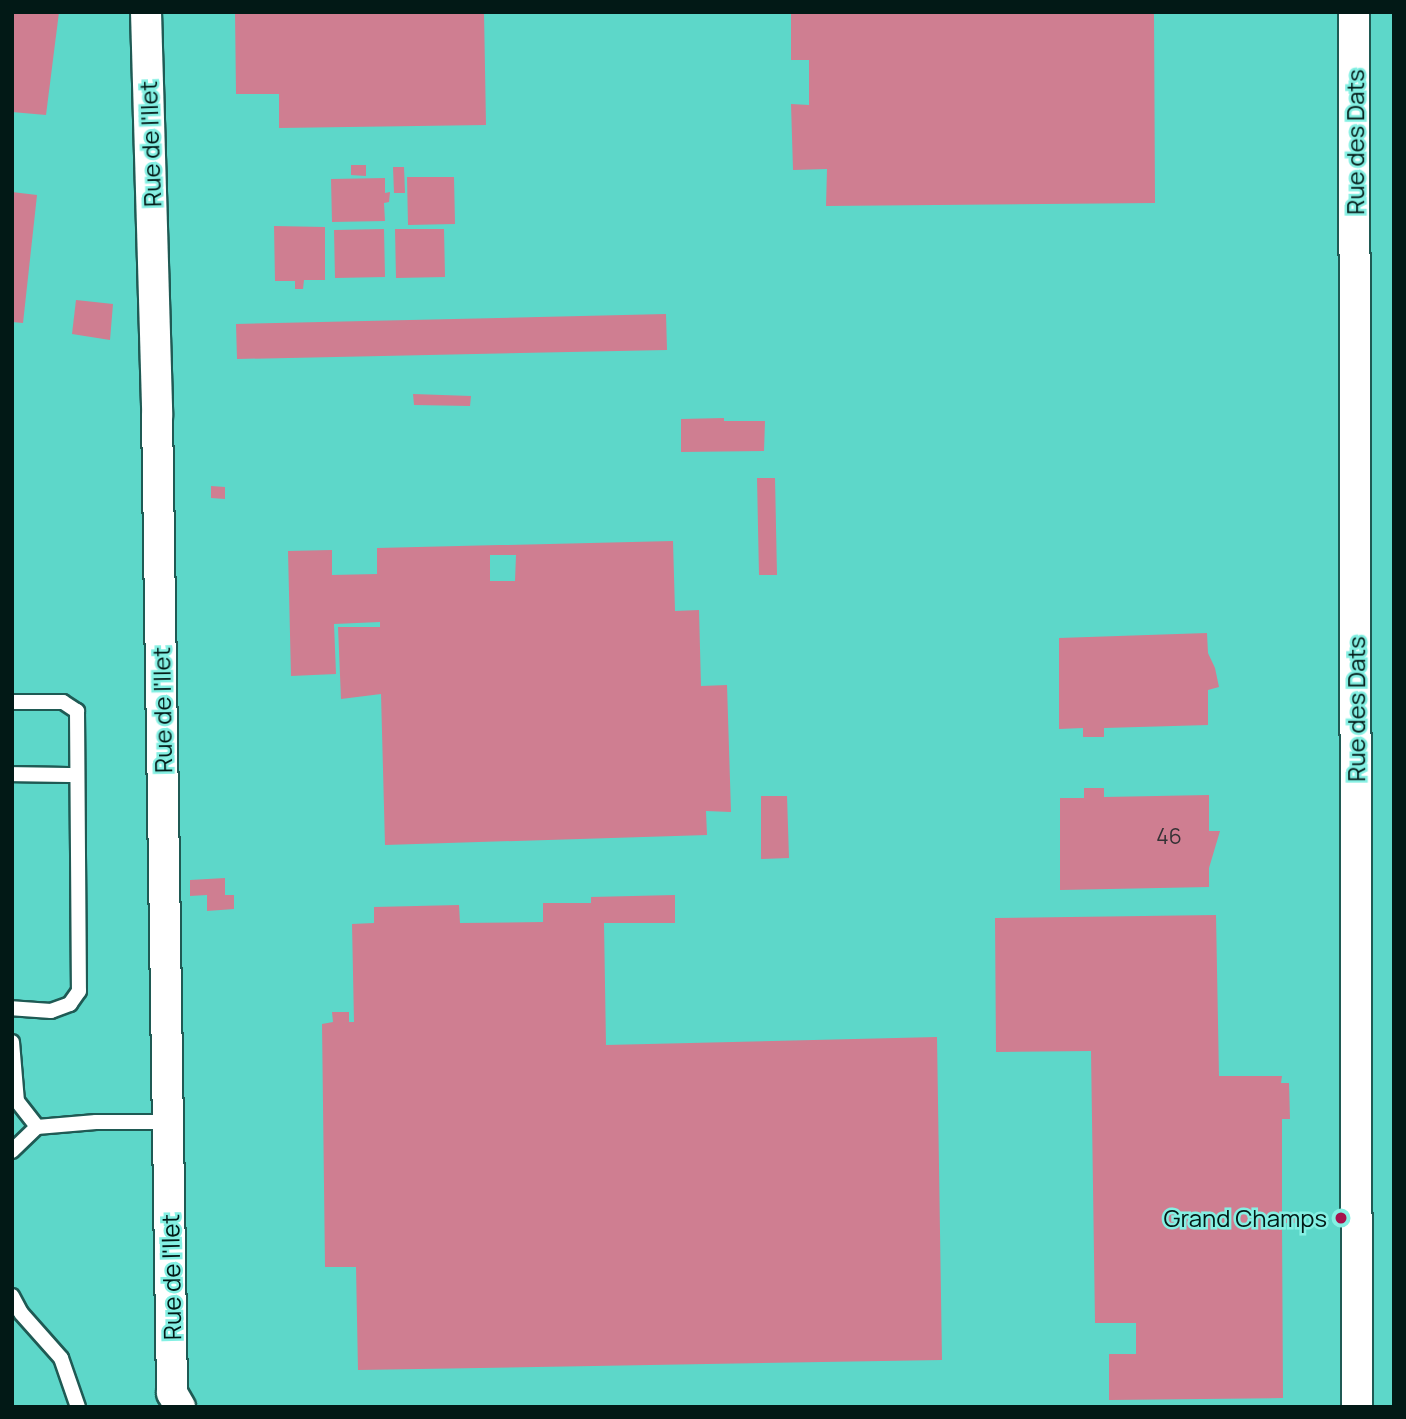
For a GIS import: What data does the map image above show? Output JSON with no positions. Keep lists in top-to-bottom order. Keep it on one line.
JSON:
{"streets":{"street":["Rue des Dats","Rue de l'Ilet"]},"places":["Grand Champs"],"house_numbers":["46"]}
